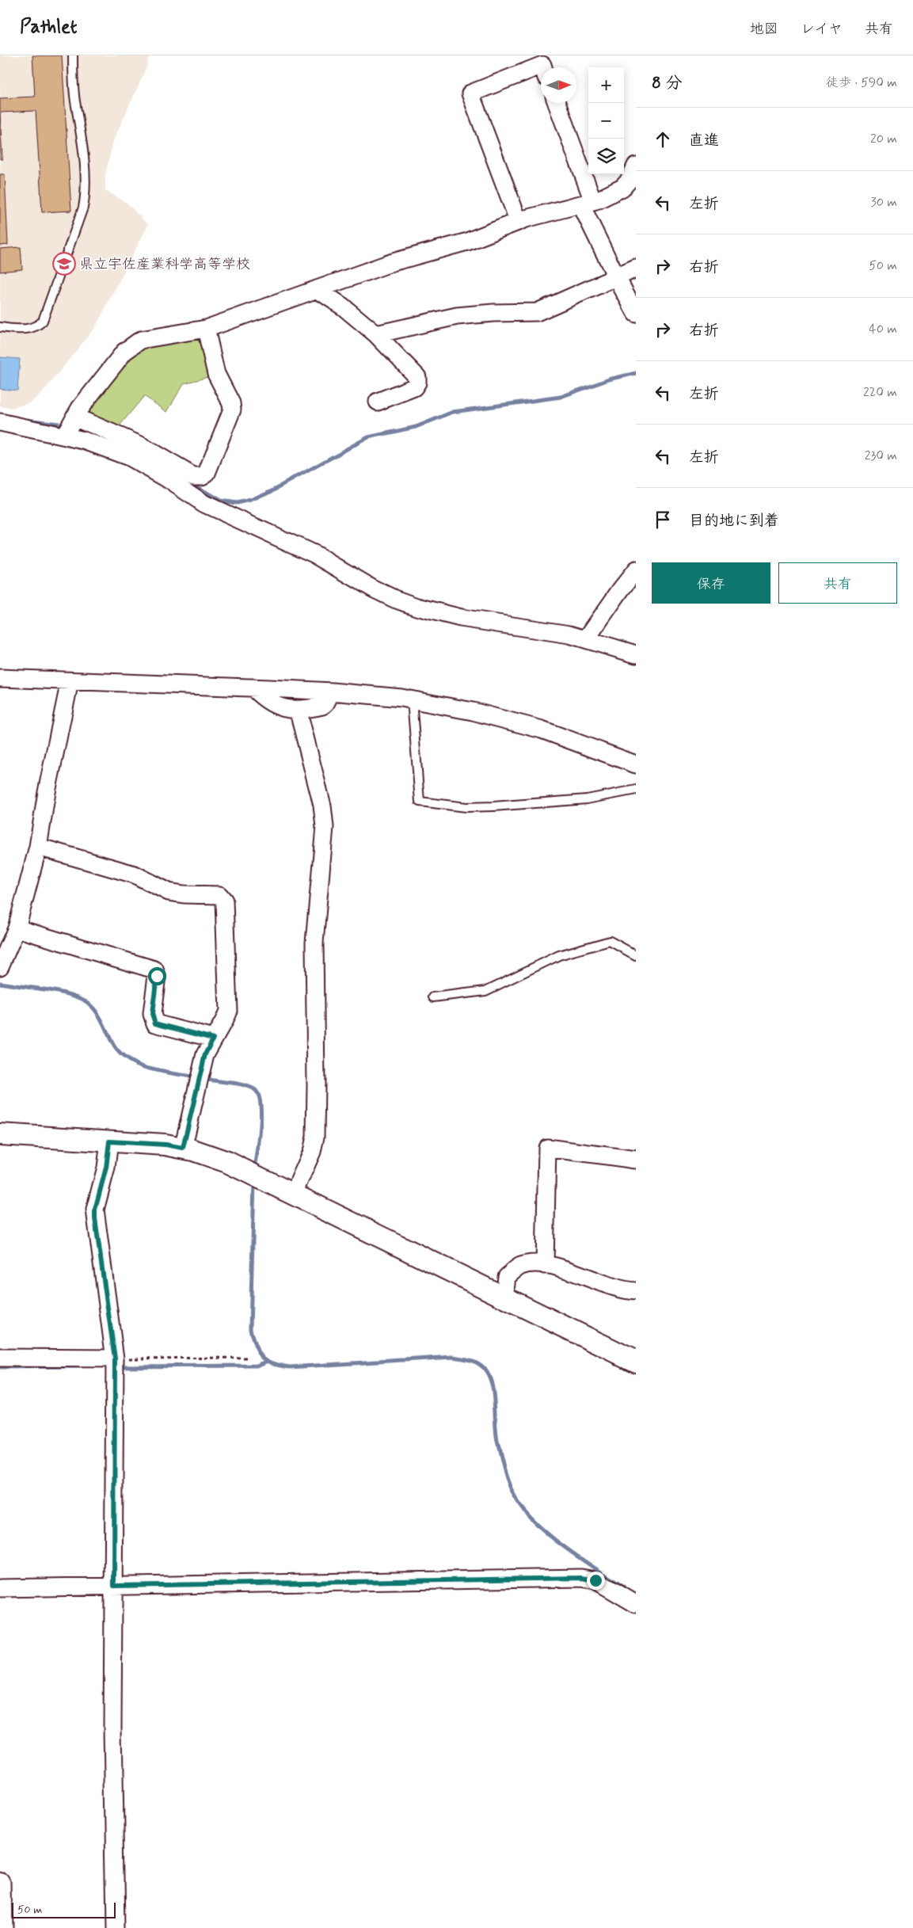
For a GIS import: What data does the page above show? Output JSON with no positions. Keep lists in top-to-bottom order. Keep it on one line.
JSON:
{"places":{"school or university":["県立宇佐産業科学高等学校"]},"scale_bar":"50 m","north":"right","page":{"header":"Pathlet","nav":["地図","レイヤ","共有"],"heading":["8 分","徒歩 · 590 m"],"map_buttons":["+","−"],"list":[["直進","20 m"],["左折","30 m"],["右折","50 m"],["右折","40 m"],["左折","220 m"],["左折","230 m"],"目的地に到着"],"buttons":["保存","共有"],"scale":"50 m"}}
